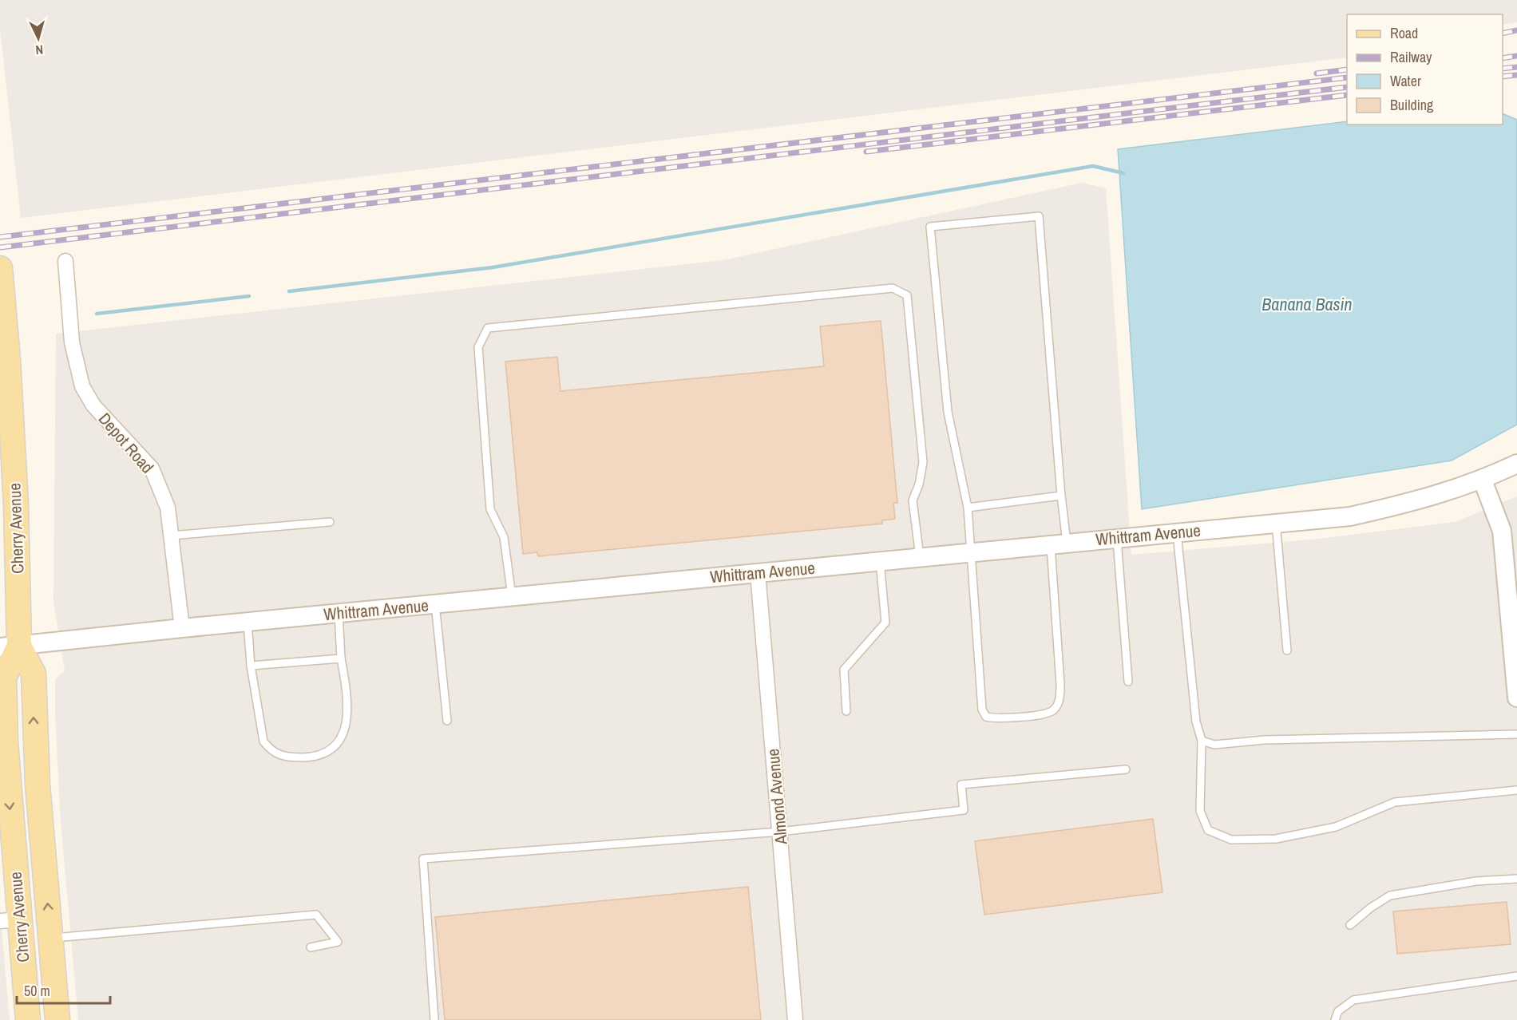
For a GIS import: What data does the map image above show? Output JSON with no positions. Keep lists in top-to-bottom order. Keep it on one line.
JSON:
{"streets":{"main road":["Cherry Avenue"],"street":["Depot Road","Whittram Avenue","Almond Avenue"]},"crossings":[["Depot Road","Whittram Avenue"],["Cherry Avenue","Whittram Avenue"],["Whittram Avenue","Almond Avenue"]],"water":["Banana Basin"],"legend":["Road","Railway","Water","Building"],"scale_bar":"50 m","north":"bottom"}
